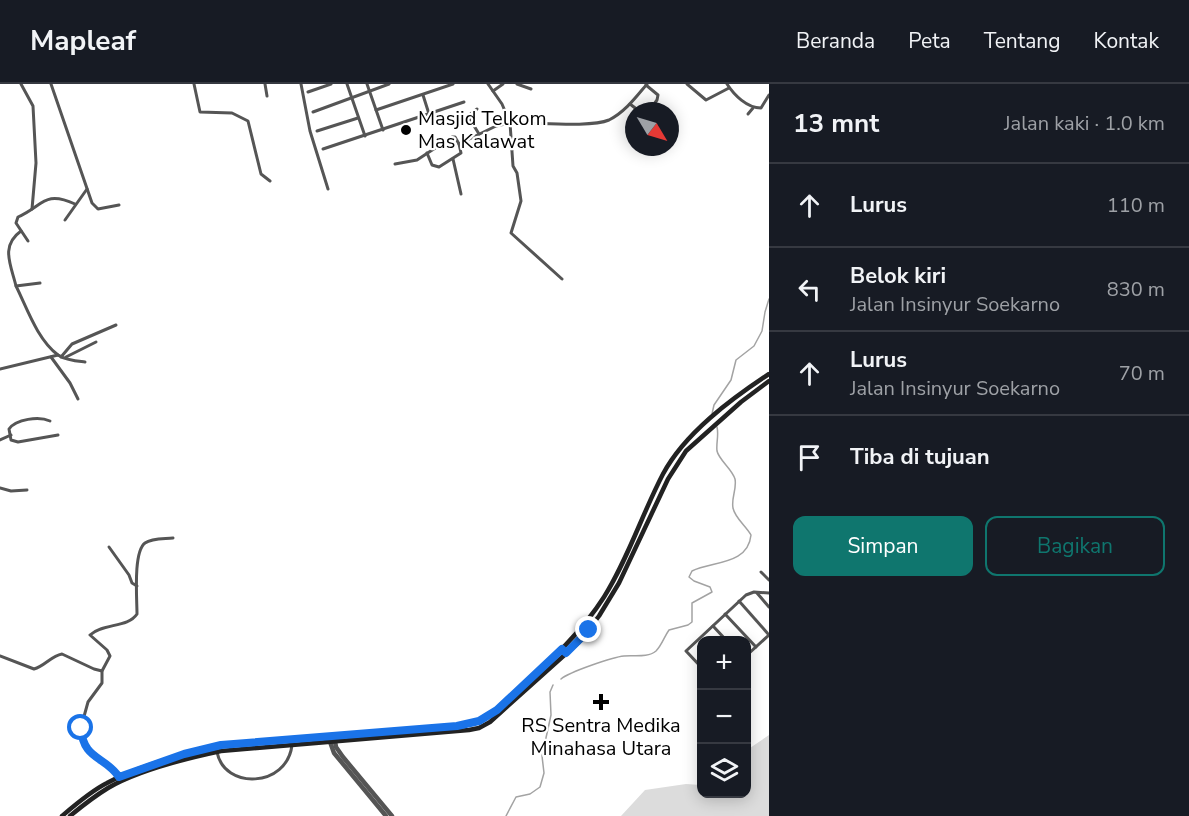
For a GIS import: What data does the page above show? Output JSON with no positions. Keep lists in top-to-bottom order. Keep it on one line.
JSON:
{"places":{"other":["Masjid Telkom Mas Kalawat"],"health":["RS Sentra Medika Minahasa Utara"]},"north":"bottom right","page":{"header":"Mapleaf","nav":["Beranda","Peta","Tentang","Kontak"],"heading":["13 mnt","Jalan kaki · 1.0 km"],"list":[["Lurus","110 m"],["Belok kiri","Jalan Insinyur Soekarno","830 m"],["Lurus","Jalan Insinyur Soekarno","70 m"],"Tiba di tujuan"],"buttons":["Simpan","Bagikan"],"map_buttons":["+","−"]}}
